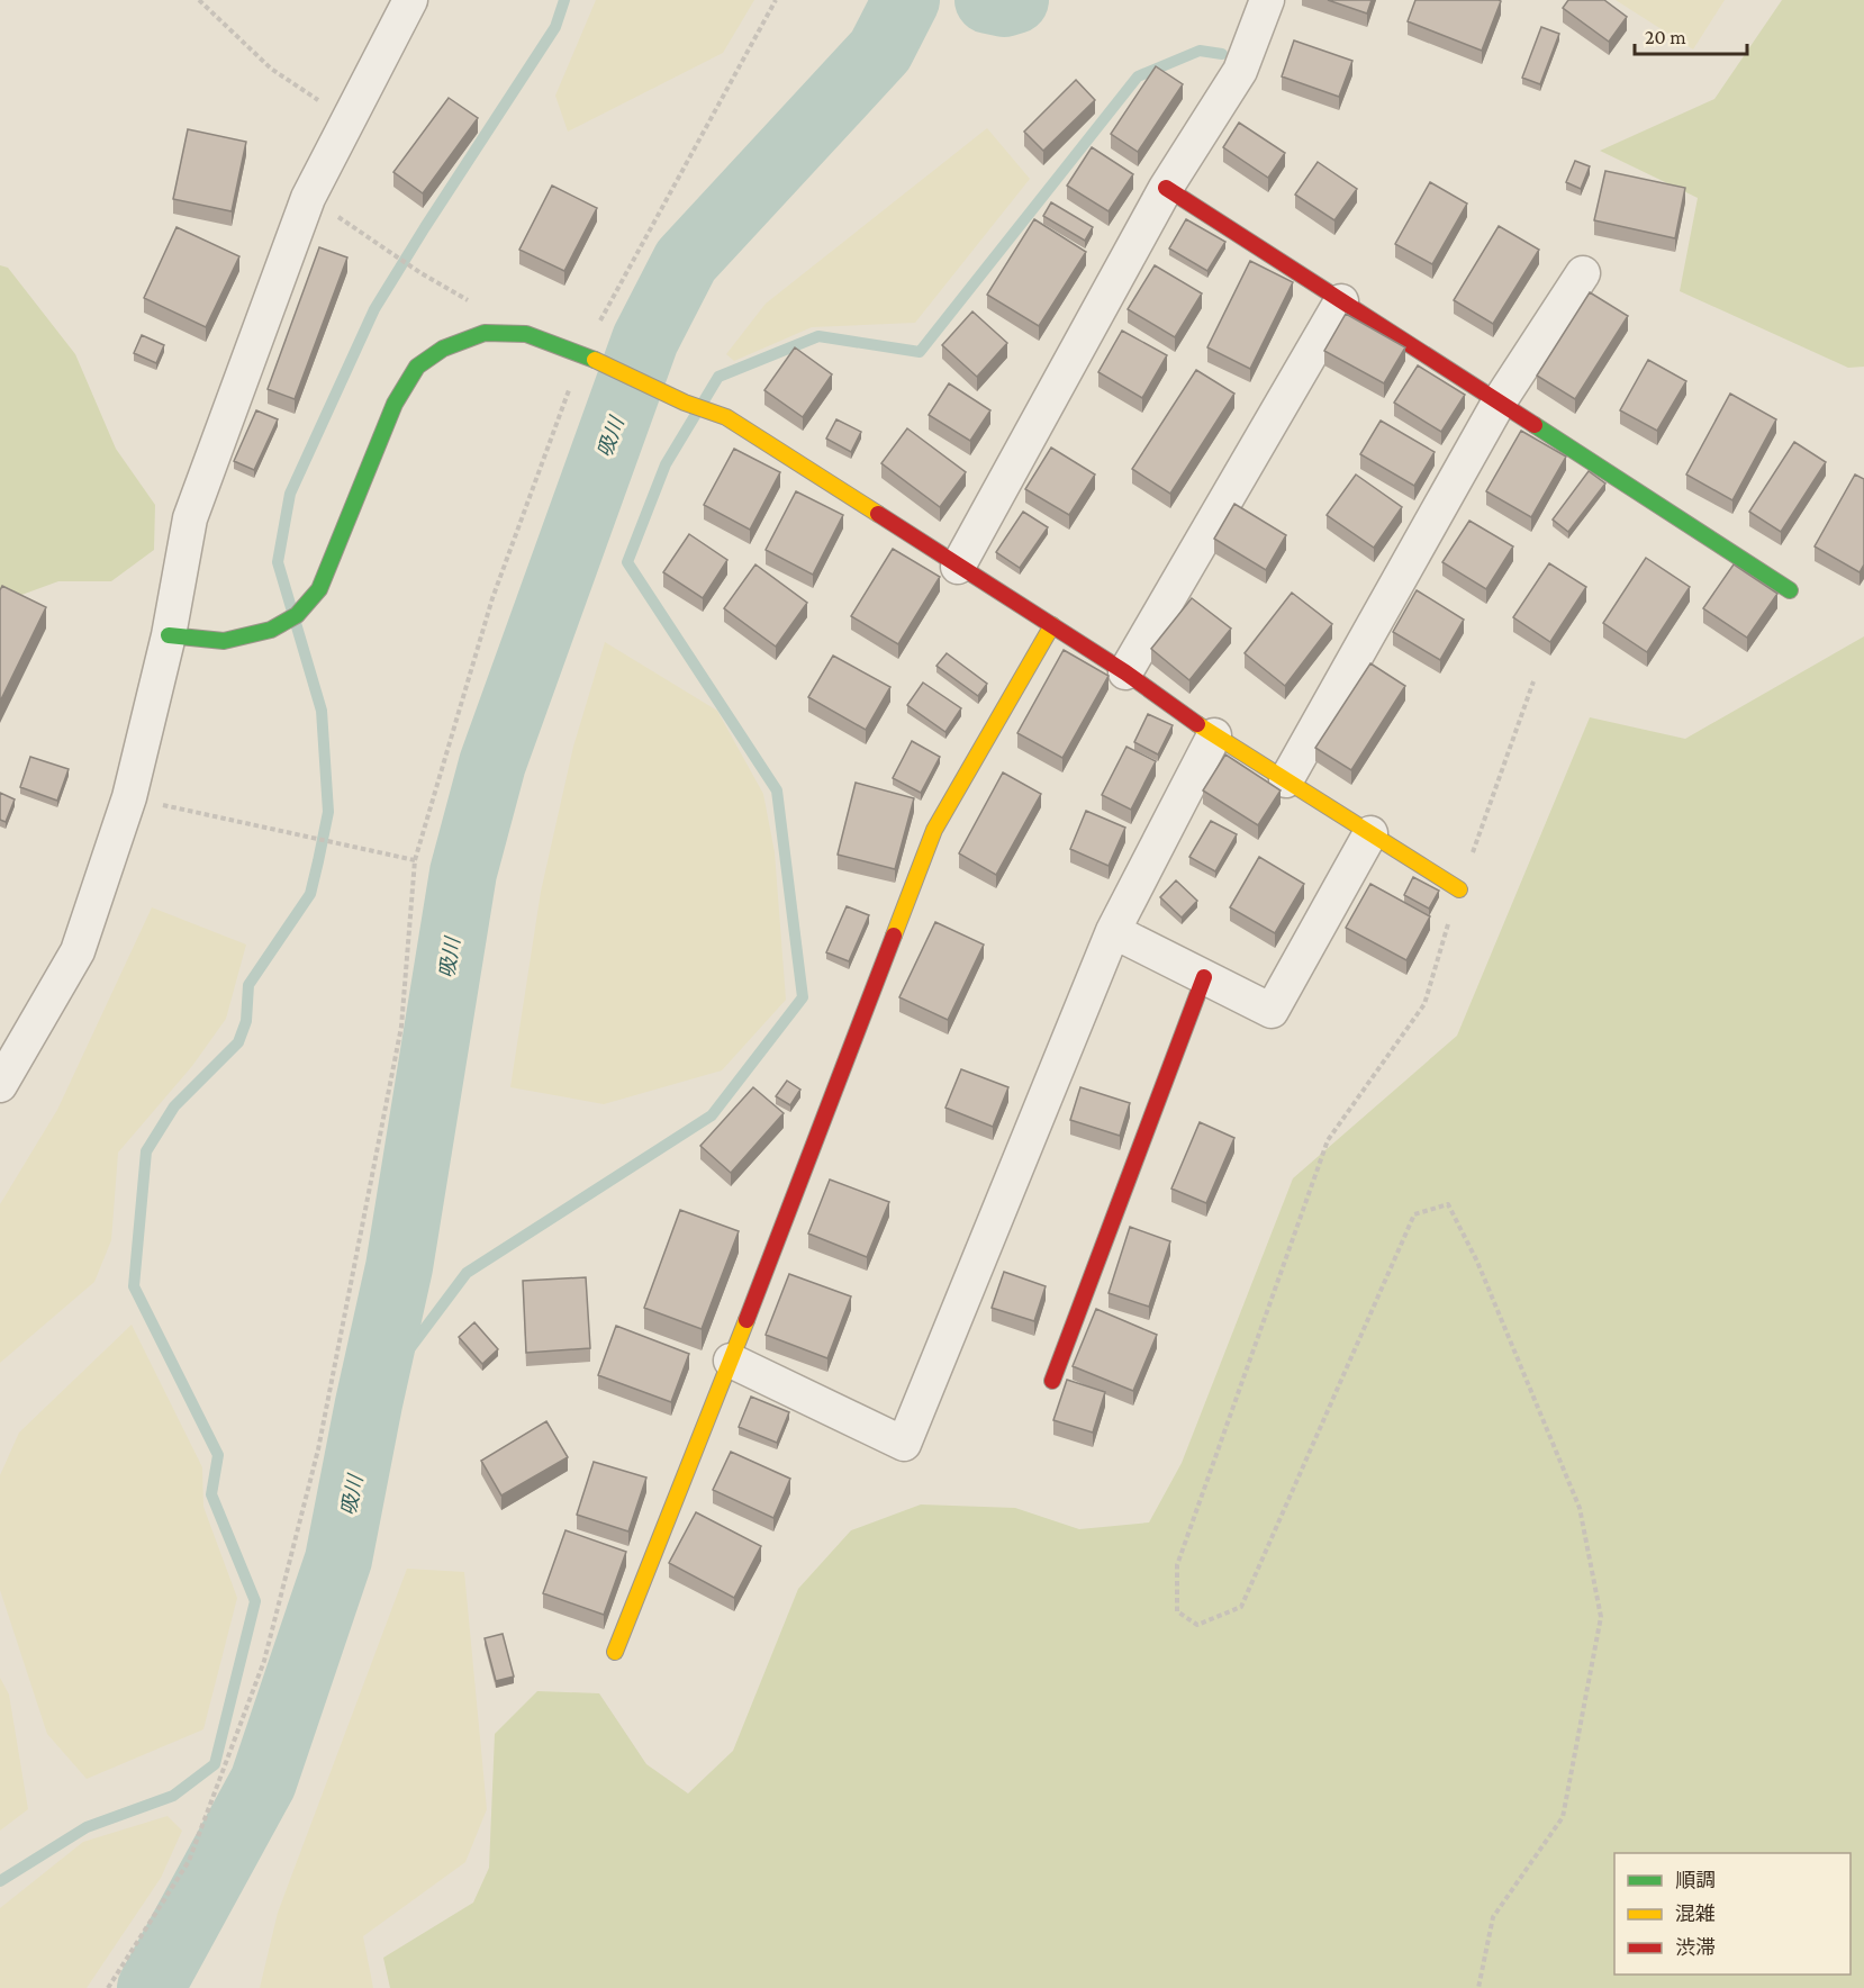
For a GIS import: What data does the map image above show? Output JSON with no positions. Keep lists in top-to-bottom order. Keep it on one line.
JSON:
{"water":["吸川"],"legend":["順調","混雑","渋滞"],"scale_bar":"20 m"}
